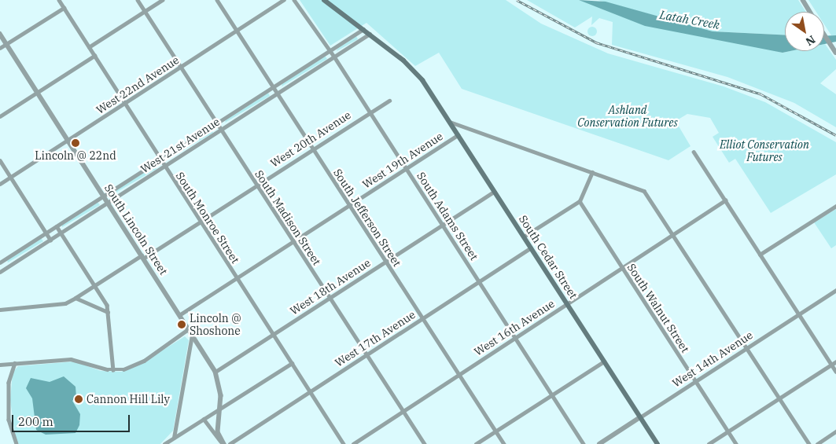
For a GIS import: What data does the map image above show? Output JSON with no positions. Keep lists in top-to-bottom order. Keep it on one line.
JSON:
{"streets":{"main road":["South Cedar Street"],"street":["West 22nd Avenue","West 20th Avenue","West 21st Avenue","West 19th Avenue","South Adams Street","South Monroe Street","South Madison Street","South Jefferson Street","South Lincoln Street","West 18th Avenue","South Walnut Street","West 16th Avenue","West 17th Avenue","West 14th Avenue"]},"crossings":[["West 22nd Avenue","South Monroe Street"],["West 22nd Avenue","South Madison Street"],["West 22nd Avenue","South Jefferson Street"],["West 22nd Avenue","South Lincoln Street"],["West 20th Avenue","South Adams Street"],["West 20th Avenue","South Monroe Street"],["West 20th Avenue","South Madison Street"],["West 20th Avenue","South Jefferson Street"],["West 20th Avenue","South Lincoln Street"],["West 21st Avenue","South Adams Street"],["West 21st Avenue","South Monroe Street"],["West 21st Avenue","South Madison Street"],["West 21st Avenue","South Jefferson Street"],["West 21st Avenue","South Lincoln Street"],["West 21st Avenue","South Cedar Street"],["West 19th Avenue","South Adams Street"],["West 19th Avenue","South Monroe Street"],["West 19th Avenue","South Madison Street"],["West 19th Avenue","South Jefferson Street"],["West 19th Avenue","South Lincoln Street"],["West 19th Avenue","South Cedar Street"],["South Adams Street","West 18th Avenue"],["South Adams Street","West 16th Avenue"],["South Adams Street","West 17th Avenue"],["South Monroe Street","West 18th Avenue"],["South Monroe Street","West 17th Avenue"],["South Madison Street","West 18th Avenue"],["South Madison Street","West 16th Avenue"],["South Madison Street","West 17th Avenue"],["South Jefferson Street","West 18th Avenue"],["South Jefferson Street","West 16th Avenue"],["South Jefferson Street","West 17th Avenue"],["South Lincoln Street","West 18th Avenue"],["South Cedar Street","West 18th Avenue"],["South Cedar Street","West 16th Avenue"],["South Cedar Street","West 17th Avenue"],["South Cedar Street","West 14th Avenue"],["South Walnut Street","West 16th Avenue"],["South Walnut Street","West 14th Avenue"]],"water":["Latah Creek"],"parks":["Ashland Conservation Futures","Elliot Conservation Futures"],"places":["Lincoln @ 22nd","Lincoln @ Shoshone","Cannon Hill Lily"],"scale_bar":"200 m","north":"bottom right"}
